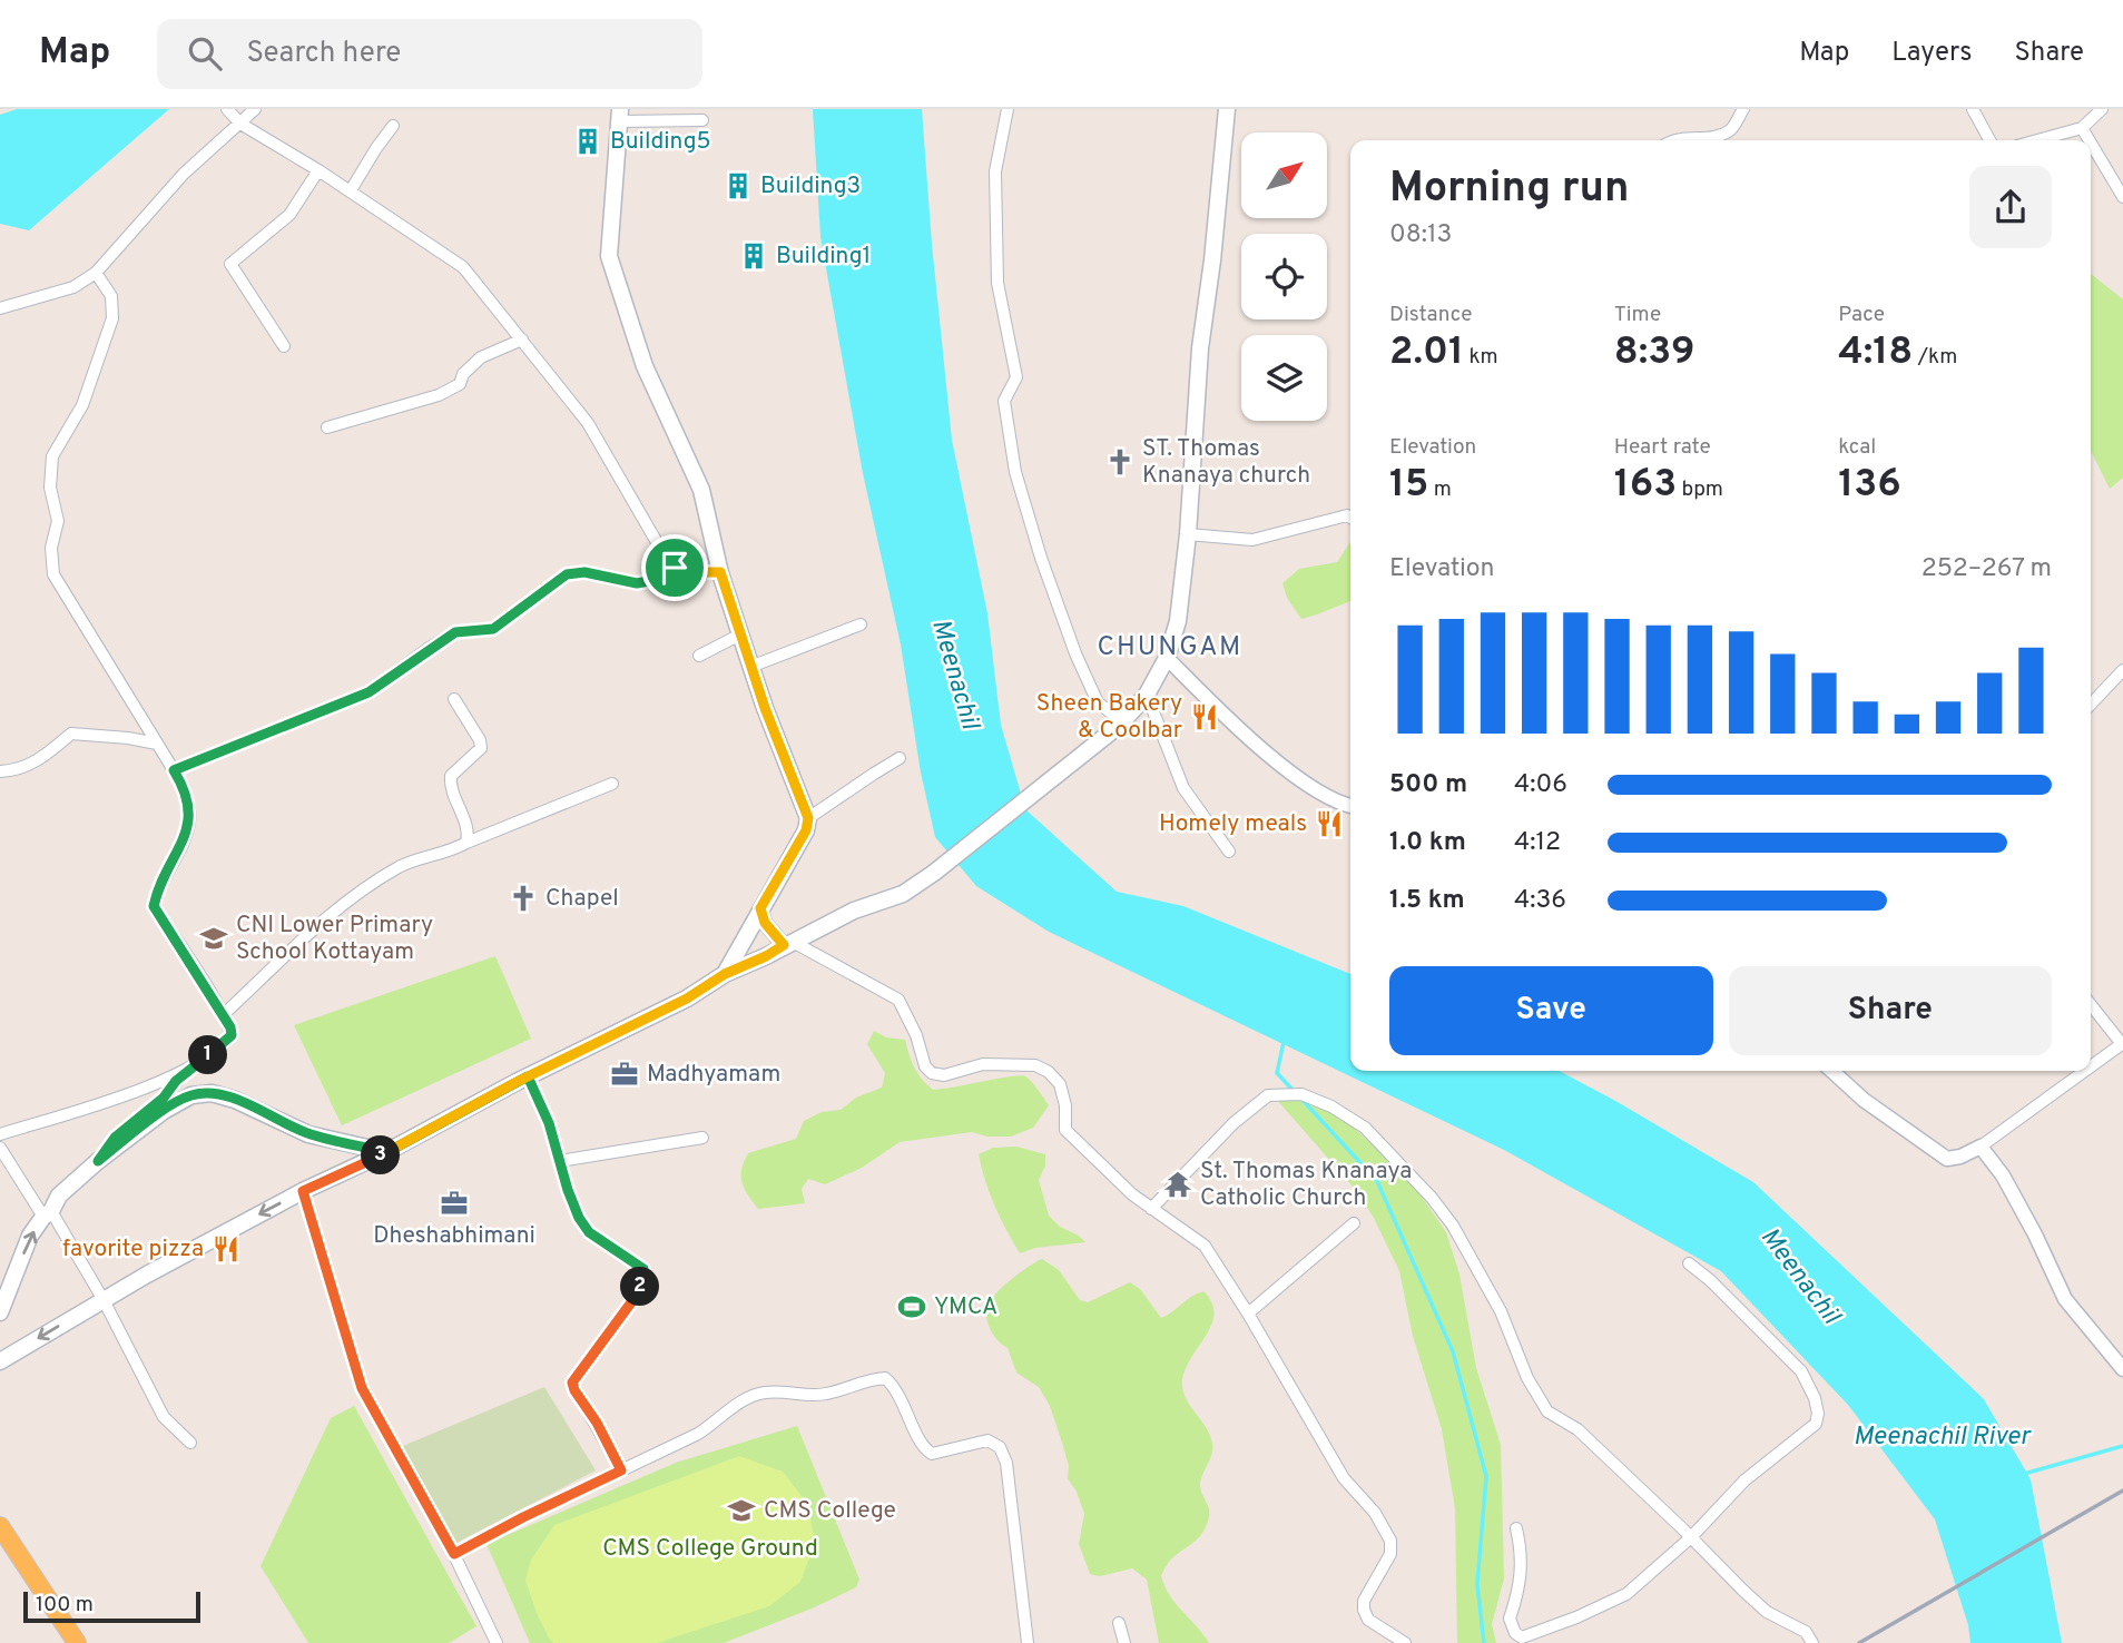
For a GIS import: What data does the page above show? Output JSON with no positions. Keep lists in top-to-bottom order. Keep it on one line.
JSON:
{"districts":["CHUNGAM"],"water":["Meenachil","Meenachil River"],"parks":["CMS College Ground"],"places":{"building":["Building5","Building3","Building1"],"church":["ST. Thomas Knanaya church","Chapel"],"restaurant":["Sheen Bakery & Coolbar","Homely meals","favorite pizza"],"school or university":["CNI Lower Primary School Kottayam","CMS College"],"office":["Madhyamam","Dheshabhimani"],"temple":["St. Thomas Knanaya Catholic Church"],"sports":["YMCA"]},"scale_bar":"100 m","north":"top right","page":{"header":"Map","search":"Search here","nav":["Map","Layers","Share"],"heading":["Morning run","08:13"],"stats":[["Distance","2.01 km"],["Time","8:39"],["Pace","4:18 /km"],["Elevation","15 m"],["Heart rate","163 bpm"],["kcal","136"]],"chart":["Elevation","252–267 m"],"list":[{"name":"500 m","note":"4:06"},{"name":"1.0 km","note":"4:12"},{"name":"1.5 km","note":"4:36"}],"buttons":["Save","Share"],"pins":["1","3","2"],"scale":"100 m"}}
